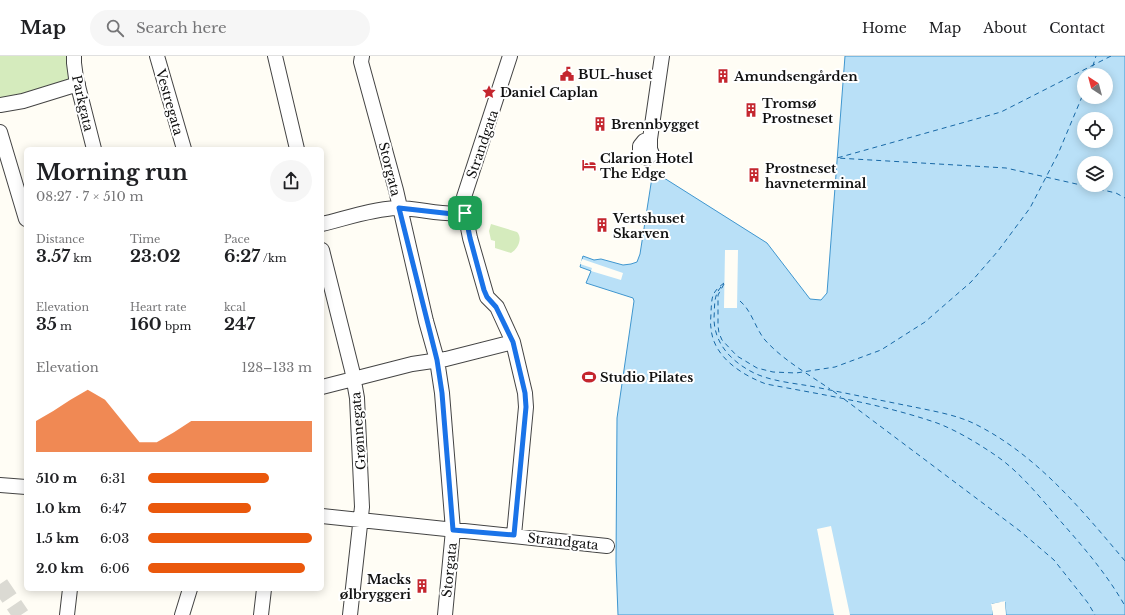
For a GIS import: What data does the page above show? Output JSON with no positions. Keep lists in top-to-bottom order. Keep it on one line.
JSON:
{"streets":{"street":["Vestregata","Parkgata","Strandgata","Storgata","Grønnegata"]},"places":{"public building":["BUL-huset"],"building":["Amundsengården","Tromsø Prostneset","Brennbygget","Prostneset havneterminal","Vertshuset Skarven","Macks ølbryggeri"],"place":["Daniel Caplan"],"hotel":["Clarion Hotel The Edge"],"sports":["Studio Pilates"]},"north":"top left","page":{"header":"Map","search":"Search here","nav":["Home","Map","About","Contact"],"heading":["Morning run","08:27 · 7 × 510 m"],"stats":[["Distance","3.57 km"],["Time","23:02"],["Pace","6:27 /km"],["Elevation","35 m"],["Heart rate","160 bpm"],["kcal","247"]],"chart":["Elevation","128–133 m"],"list":[{"name":"510 m","note":"6:31"},{"name":"1.0 km","note":"6:47"},{"name":"1.5 km","note":"6:03"},{"name":"2.0 km","note":"6:06"}]}}
